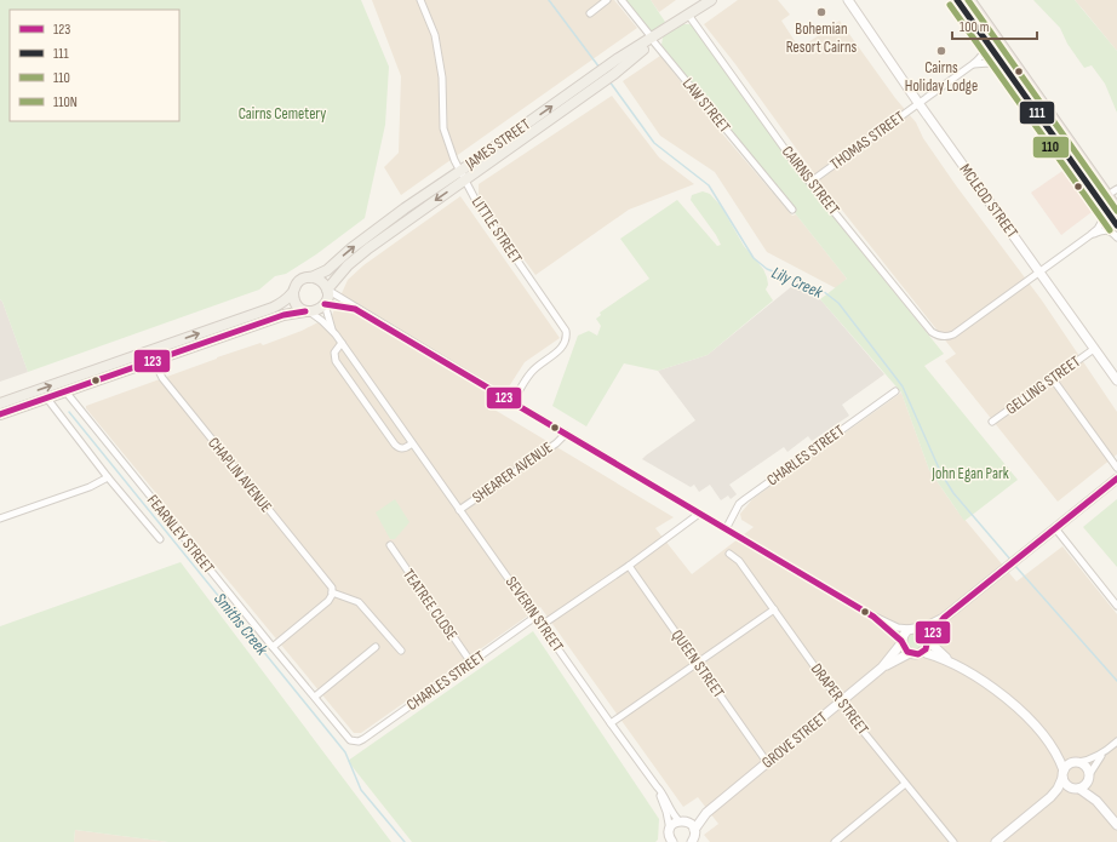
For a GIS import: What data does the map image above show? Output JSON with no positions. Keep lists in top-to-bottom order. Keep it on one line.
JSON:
{"streets":{"main road":["JAMES STREET"],"street":["LAW STREET","THOMAS STREET","CAIRNS STREET","MCLEOD STREET","LITTLE STREET","GELLING STREET","CHARLES STREET","SHEARER AVENUE","CHAPLIN AVENUE","FEARNLEY STREET","TEATREE CLOSE","SEVERIN STREET","QUEEN STREET","DRAPER STREET","GROVE STREET"]},"crossings":[["LAW STREET","JAMES STREET"],["THOMAS STREET","CAIRNS STREET"],["THOMAS STREET","MCLEOD STREET"],["JAMES STREET","CAIRNS STREET"],["JAMES STREET","LITTLE STREET"],["JAMES STREET","SEVERIN STREET"],["CAIRNS STREET","MCLEOD STREET"],["MCLEOD STREET","GELLING STREET"],["CHARLES STREET","FEARNLEY STREET"],["CHARLES STREET","TEATREE CLOSE"],["CHARLES STREET","SEVERIN STREET"],["SHEARER AVENUE","SEVERIN STREET"],["SEVERIN STREET","GROVE STREET"],["QUEEN STREET","GROVE STREET"],["DRAPER STREET","GROVE STREET"]],"water":["Lily Creek","Smiths Creek"],"parks":["Cairns Cemetery","John Egan Park"],"places":["Bohemian Resort Cairns","Cairns Holiday Lodge"],"lines":["transit line 111","transit line 110N","transit line 110","transit line 123"],"legend":["123","111","110","110N"],"scale_bar":"100 m"}
